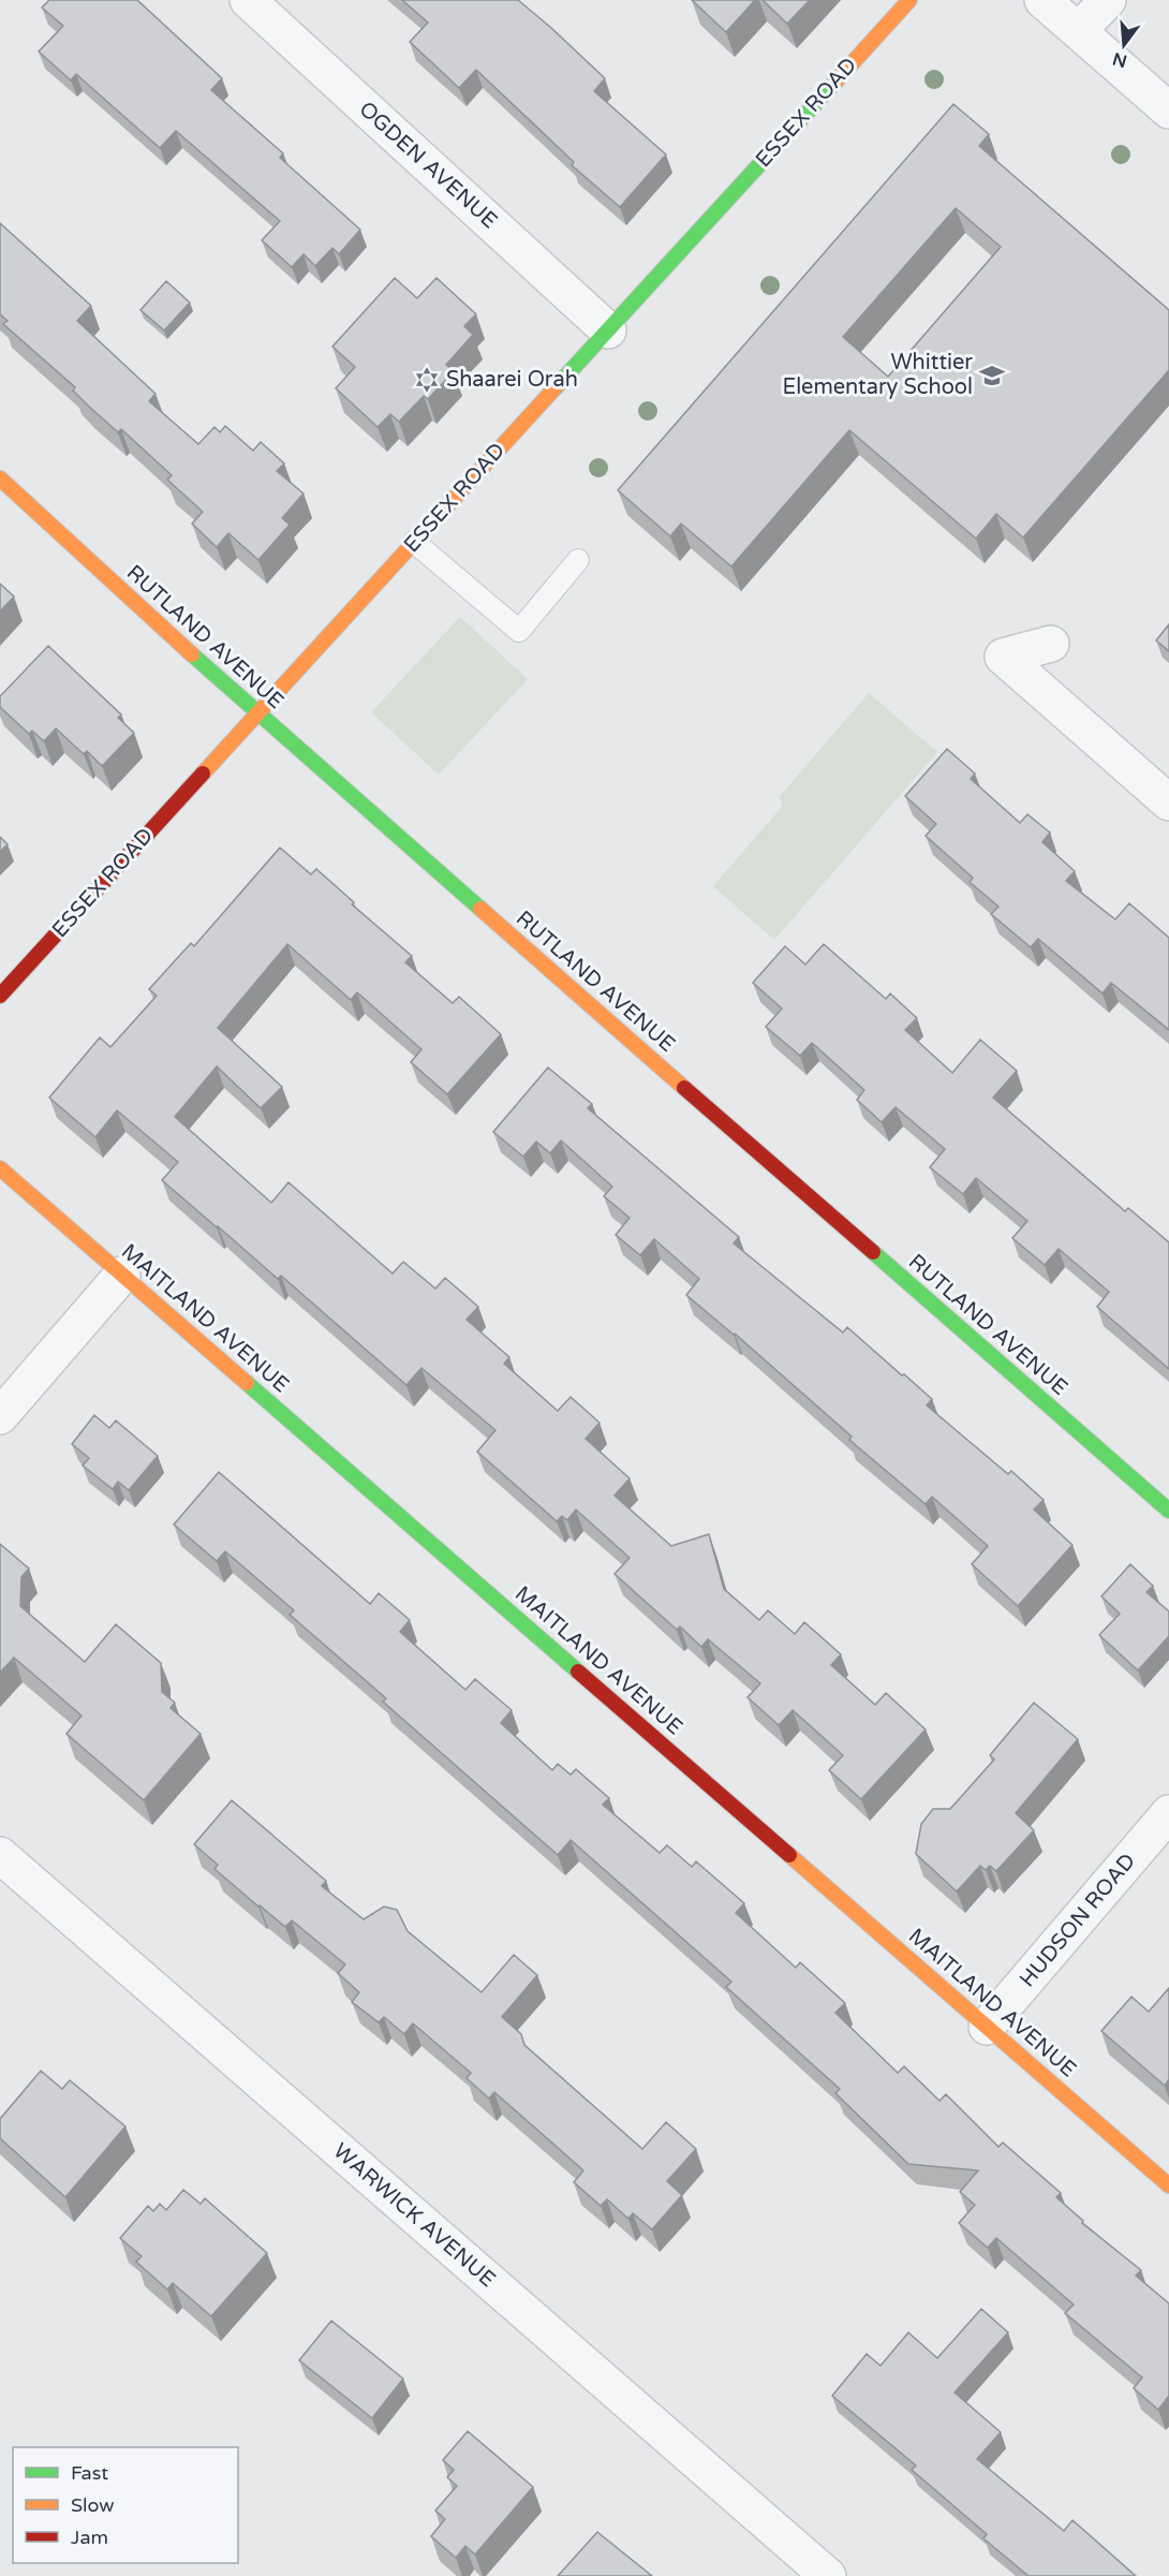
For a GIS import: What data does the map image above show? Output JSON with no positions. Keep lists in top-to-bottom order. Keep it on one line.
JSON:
{"streets":{"street":["ESSEX ROAD","OGDEN AVENUE","RUTLAND AVENUE","MAITLAND AVENUE","HUDSON ROAD","WARWICK AVENUE"]},"crossings":[["ESSEX ROAD","OGDEN AVENUE"],["ESSEX ROAD","RUTLAND AVENUE"],["MAITLAND AVENUE","HUDSON ROAD"]],"places":{"school or university":["Whittier Elementary School"],"synagogue":["Shaarei Orah"]},"legend":["Fast","Slow","Jam"],"north":"bottom"}
